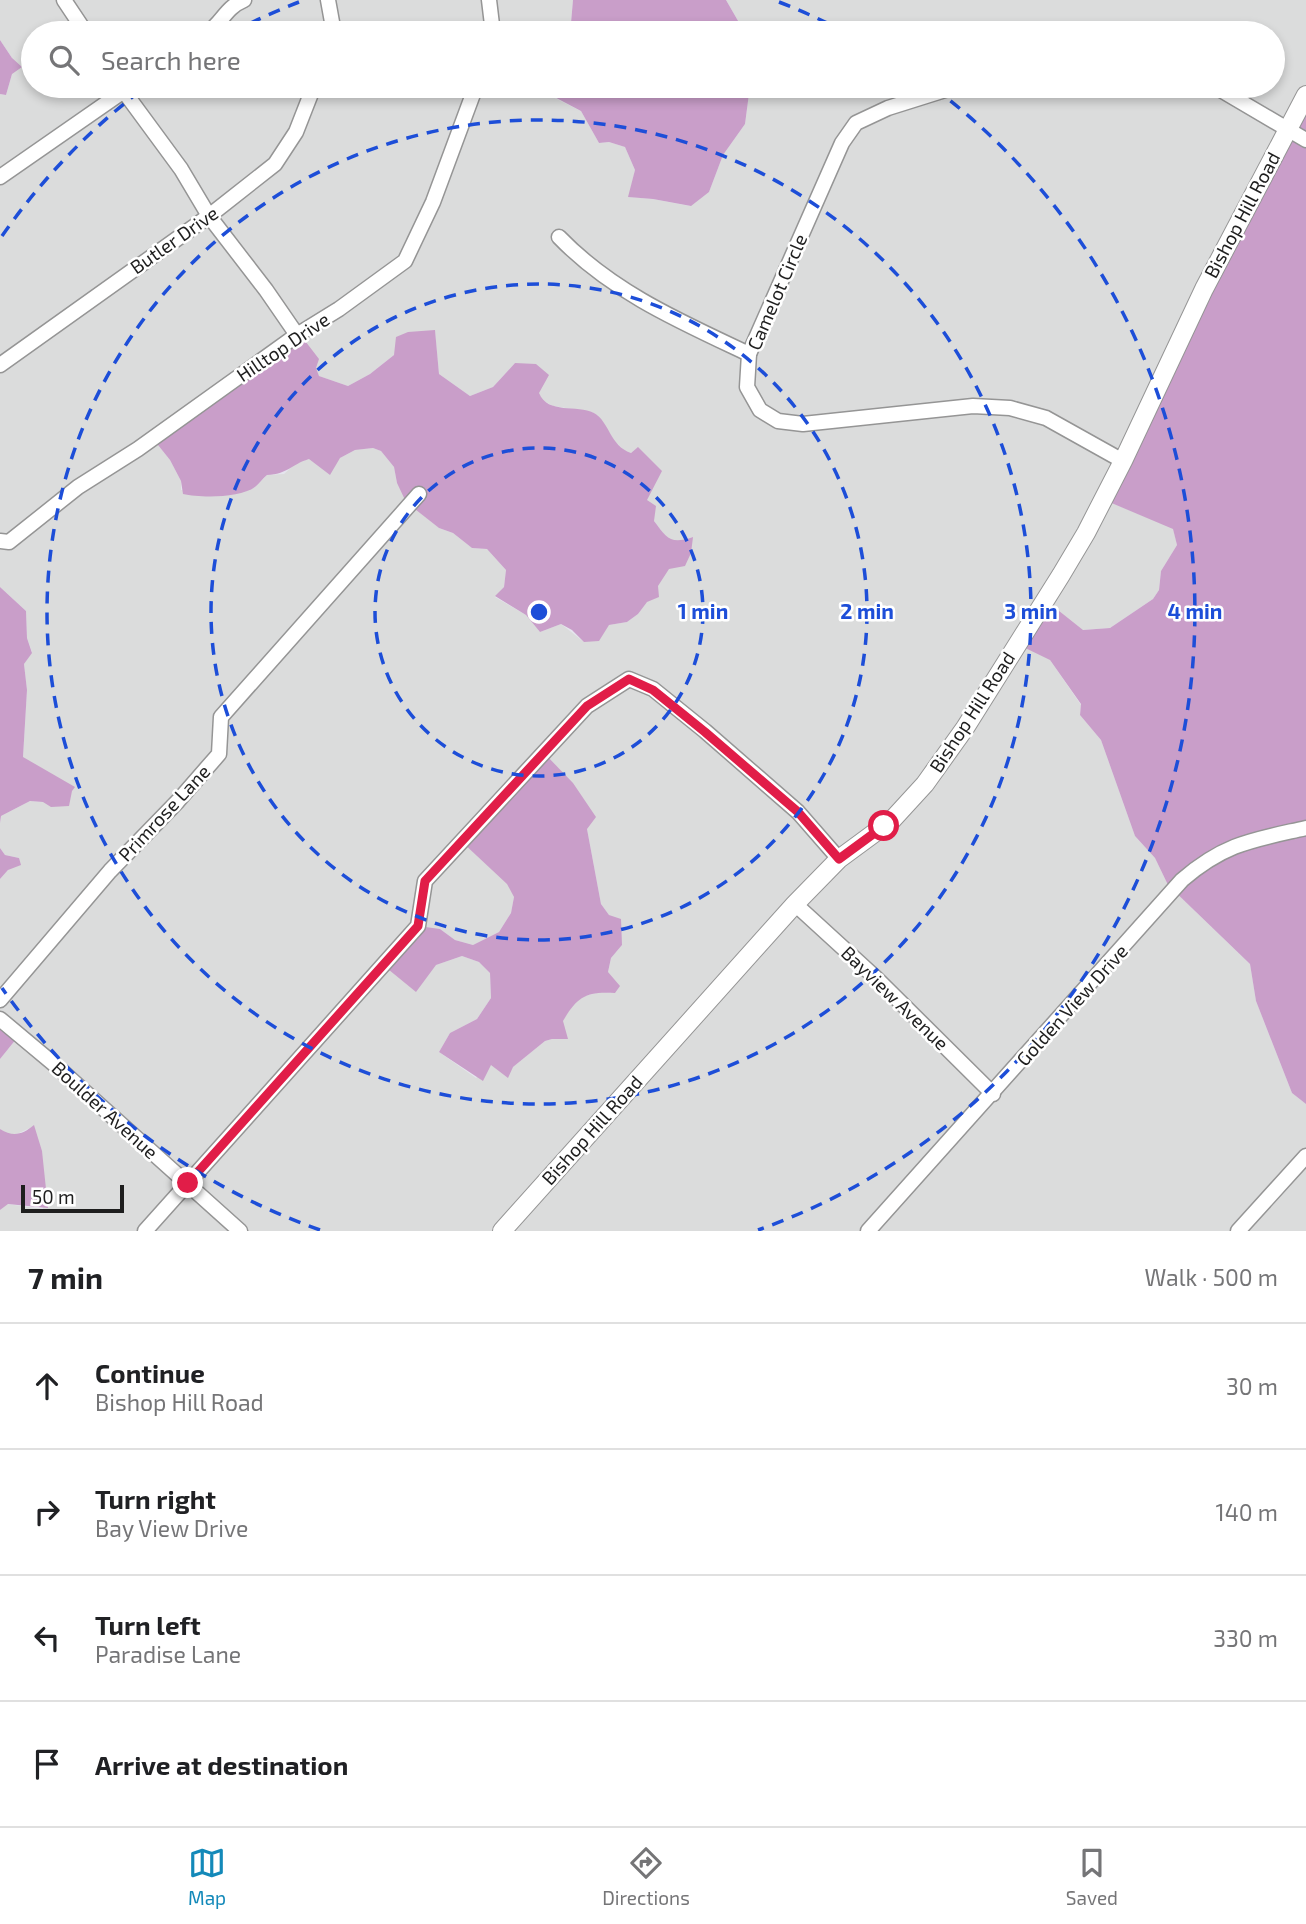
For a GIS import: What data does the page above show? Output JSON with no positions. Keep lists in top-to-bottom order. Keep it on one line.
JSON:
{"streets":{"street":["Bishop Hill Road","Butler Drive","Camelot Circle","Hilltop Drive","Primrose Lane","Bayview Avenue","Golden View Drive","Boulder Avenue"]},"crossings":[["Bishop Hill Road","Camelot Circle"],["Bishop Hill Road","Bayview Avenue"],["Bayview Avenue","Golden View Drive"]],"scale_bar":"50 m","page":{"search":"Search here","scale":"50 m","heading":["7 min","Walk · 500 m"],"list":[["Continue","Bishop Hill Road","30 m"],["Turn right","Bay View Drive","140 m"],["Turn left","Paradise Lane","330 m"],"Arrive at destination"],"nav":["Map","Directions","Saved"]},"rings":["1 min","2 min","3 min","4 min"]}
